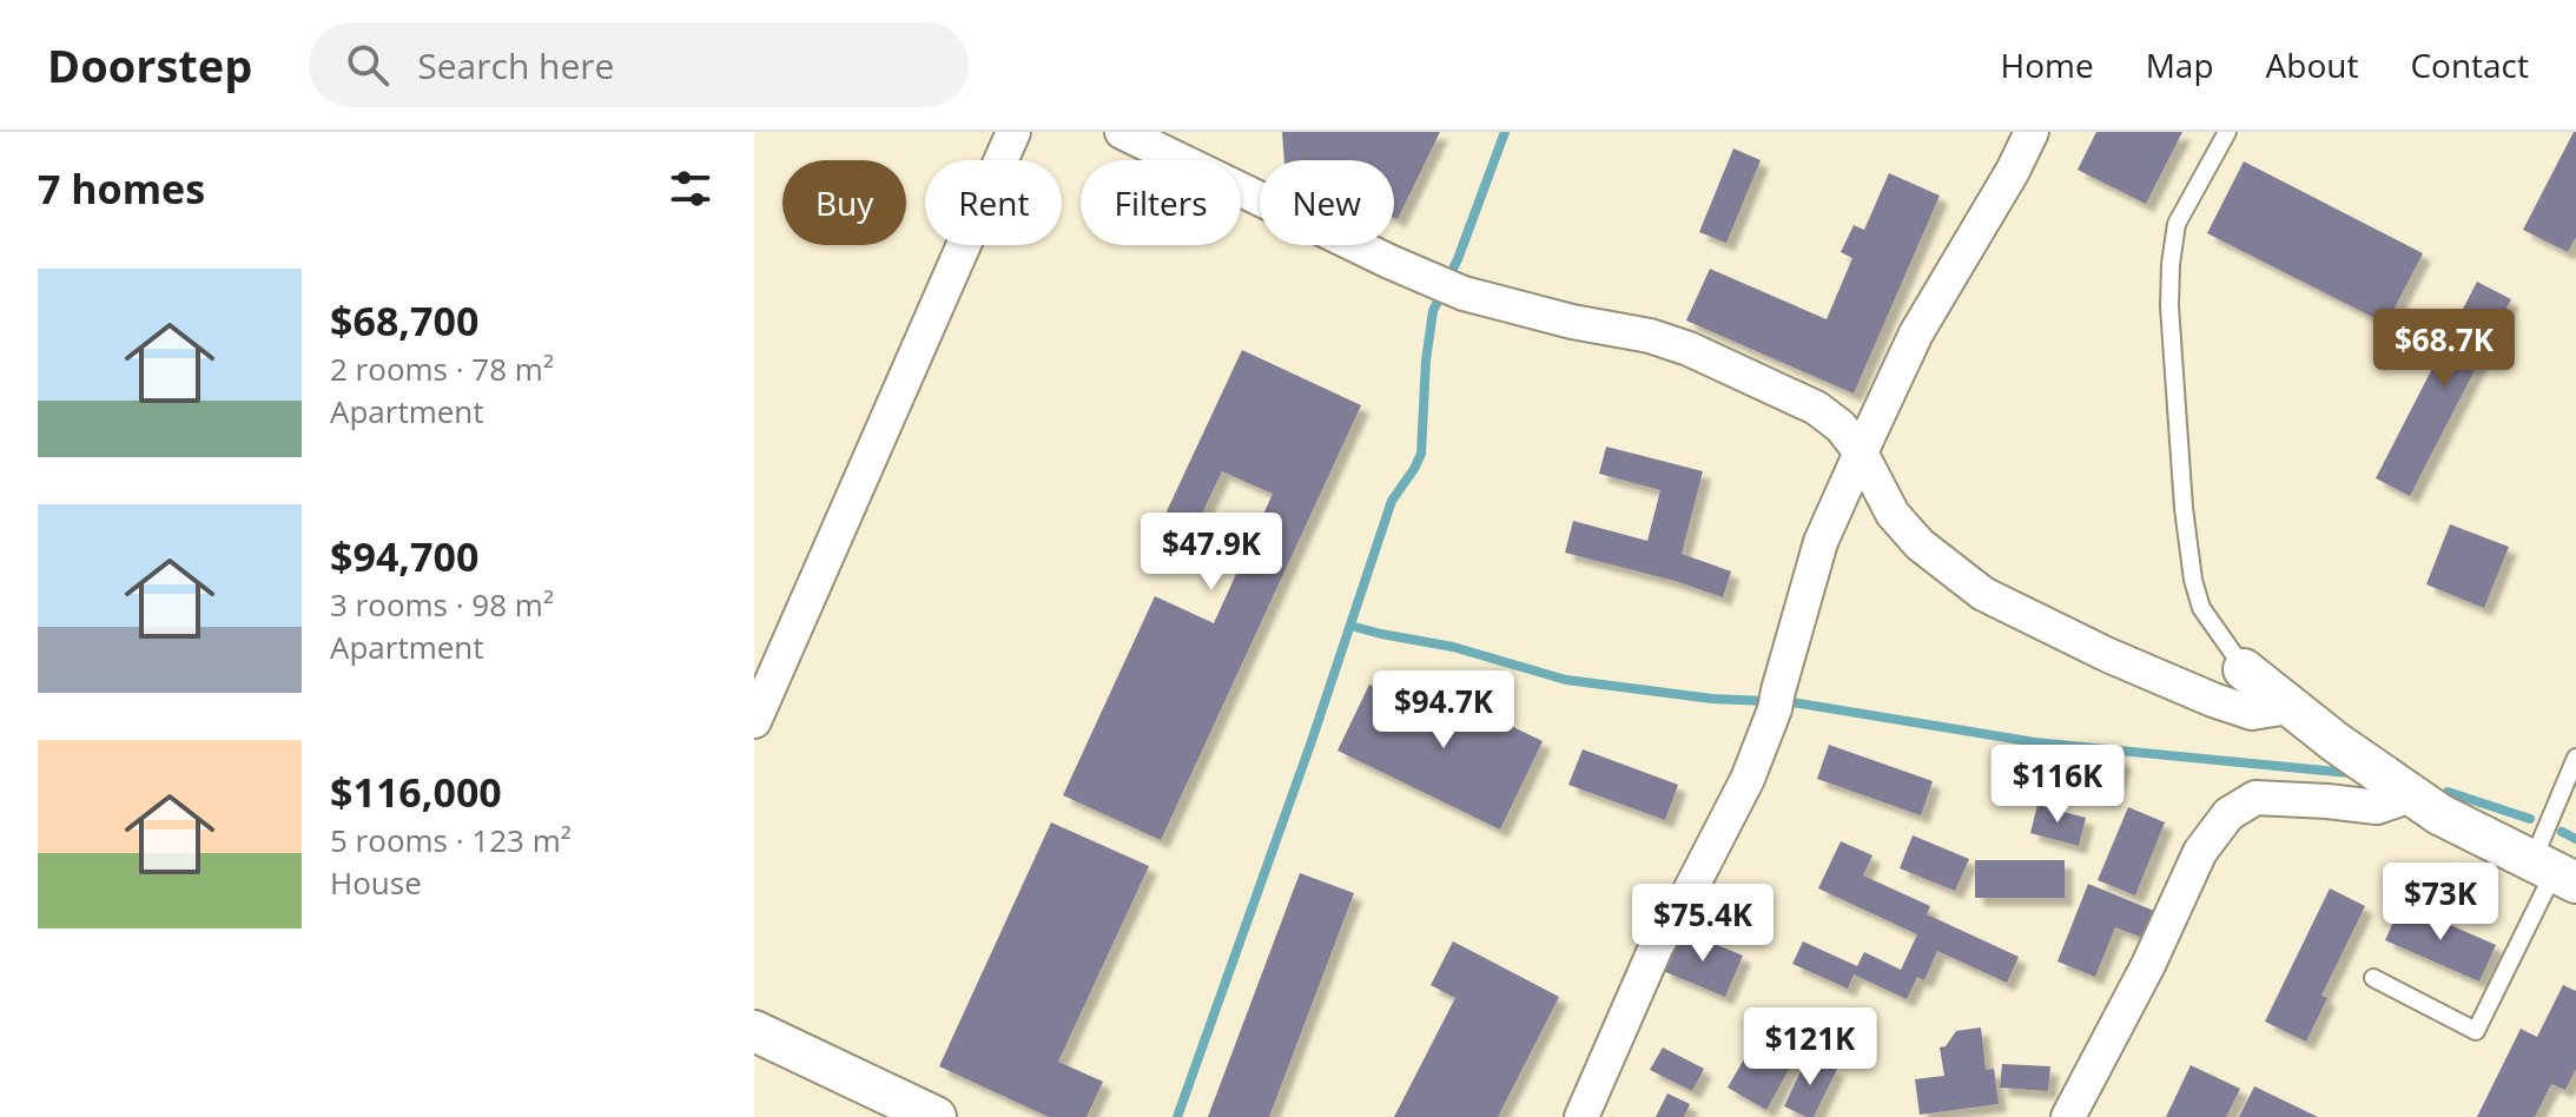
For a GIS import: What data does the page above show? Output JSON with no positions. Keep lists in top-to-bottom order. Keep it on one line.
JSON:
{"page":{"header":"Doorstep","search":"Search here","nav":["Home","Map","About","Contact"],"heading":"7 homes","chip":["Buy","Rent","Filters","New"],"list":[{"name":"$68,700","note":"2 rooms · 78 m² · Apartment"},{"name":"$94,700","note":"3 rooms · 98 m² · Apartment"},{"name":"$116,000","note":"5 rooms · 123 m² · House"}],"price":["$68.7K","$47.9K","$94.7K","$116K","$73K","$75.4K","$121K"]}}
